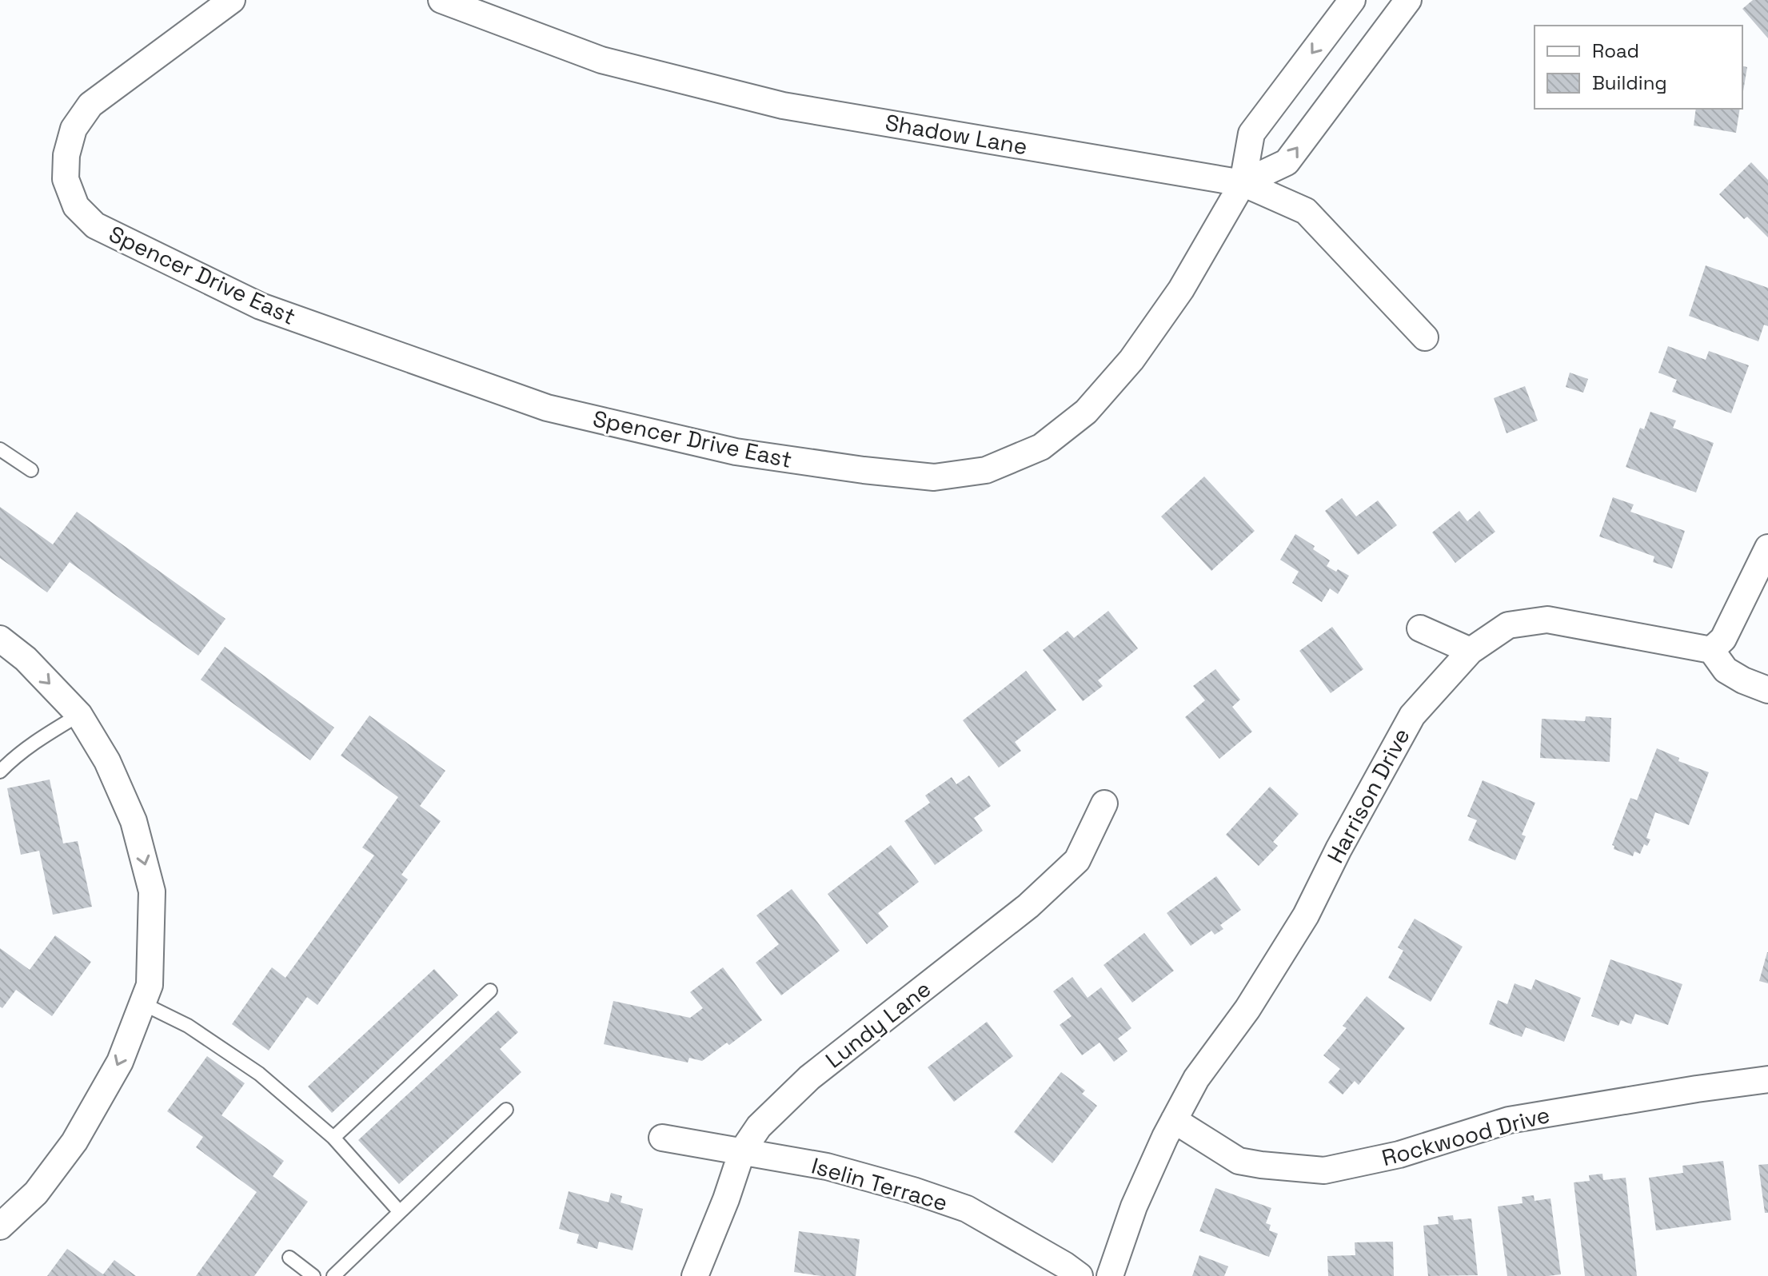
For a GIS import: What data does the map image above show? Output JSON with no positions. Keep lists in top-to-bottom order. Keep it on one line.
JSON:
{"streets":{"street":["Shadow Lane","Spencer Drive East","Harrison Drive","Lundy Lane","Rockwood Drive","Iselin Terrace"]},"crossings":[["Shadow Lane","Spencer Drive East"],["Harrison Drive","Rockwood Drive"],["Lundy Lane","Iselin Terrace"]],"legend":["Road","Building"]}
